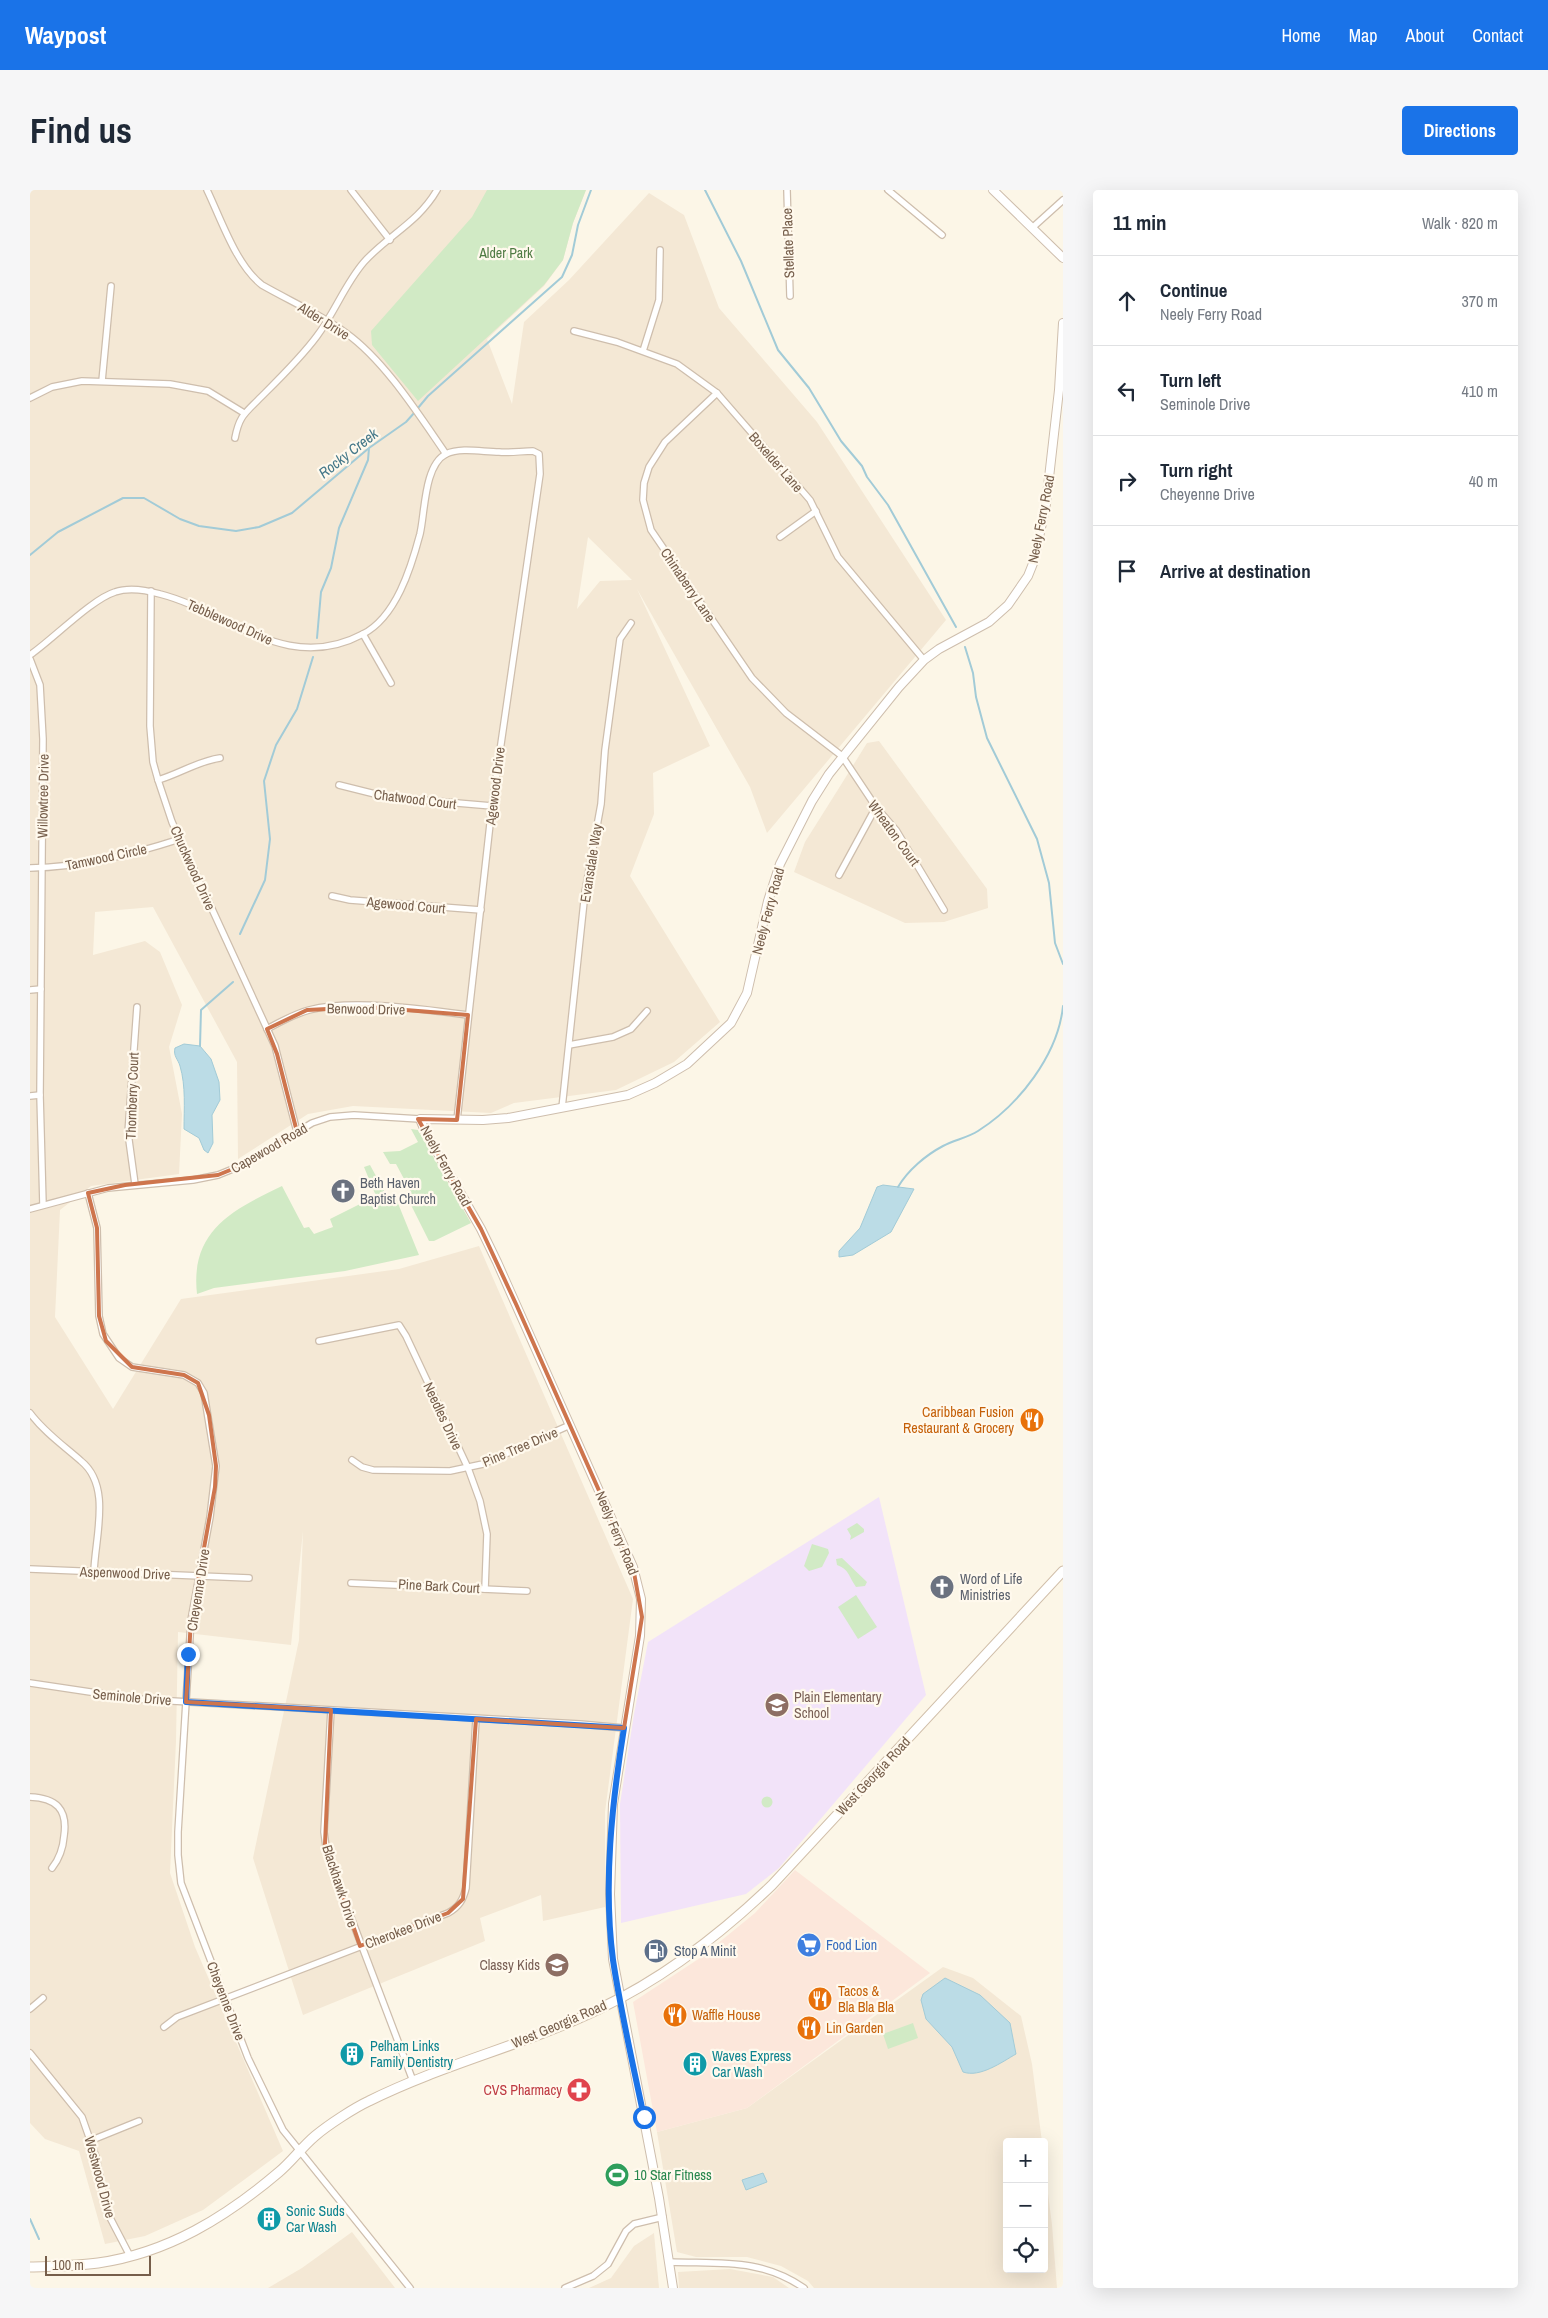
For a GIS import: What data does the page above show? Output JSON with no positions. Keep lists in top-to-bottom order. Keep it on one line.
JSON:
{"streets":{"main road":["West Georgia Road"],"street":["Stellate Place","Alder Drive","Boxelder Lane","Neely Ferry Road","Chinaberry Lane","Tebblewood Drive","Agewood Drive","Willowtree Drive","Chatwood Court","Wheaton Court","Tamwood Circle","Evansdale Way","Chuckwood Drive","Agewood Court","Benwood Drive","Thornberry Court","Capewood Road","Needles Drive","Pine Tree Drive","Aspenwood Drive","Pine Bark Court","Cheyenne Drive","Seminole Drive","Blackhawk Drive","Cherokee Drive","Westwood Drive"]},"crossings":[["Alder Drive","Tebblewood Drive"],["Alder Drive","Agewood Drive"],["Boxelder Lane","Neely Ferry Road"],["Boxelder Lane","Chinaberry Lane"],["Neely Ferry Road","Chinaberry Lane"],["Neely Ferry Road","Agewood Drive"],["Neely Ferry Road","Wheaton Court"],["Neely Ferry Road","Evansdale Way"],["Neely Ferry Road","Capewood Road"],["Neely Ferry Road","Pine Tree Drive"],["Neely Ferry Road","Seminole Drive"],["Neely Ferry Road","West Georgia Road"],["Chinaberry Lane","Wheaton Court"],["Tebblewood Drive","Agewood Drive"],["Tebblewood Drive","Chuckwood Drive"],["Agewood Drive","Chatwood Court"],["Agewood Drive","Agewood Court"],["Agewood Drive","Benwood Drive"],["Willowtree Drive","Tamwood Circle"],["Willowtree Drive","Capewood Road"],["Tamwood Circle","Chuckwood Drive"],["Chuckwood Drive","Benwood Drive"],["Chuckwood Drive","Capewood Road"],["Thornberry Court","Capewood Road"],["Capewood Road","Cheyenne Drive"],["Needles Drive","Pine Tree Drive"],["Needles Drive","Pine Bark Court"],["Aspenwood Drive","Cheyenne Drive"],["Cheyenne Drive","Seminole Drive"],["Cheyenne Drive","West Georgia Road"],["Cheyenne Drive","Cherokee Drive"],["Seminole Drive","Blackhawk Drive"],["Seminole Drive","Cherokee Drive"],["West Georgia Road","Blackhawk Drive"],["West Georgia Road","Westwood Drive"],["Blackhawk Drive","Cherokee Drive"]],"water":["Rocky Creek"],"parks":["Alder Park"],"places":{"church":["Beth Haven Baptist Church","Word of Life Ministries"],"restaurant":["Caribbean Fusion Restaurant & Grocery","Tacos & Bla Bla Bla","Waffle House","Lin Garden"],"school or university":["Plain Elementary School","Classy Kids"],"supermarket":["Food Lion"],"fuel station":["Stop A Minit"],"building":["Pelham Links Family Dentistry","Waves Express Car Wash","Sonic Suds Car Wash"],"pharmacy":["CVS Pharmacy"],"sports":["10 Star Fitness"]},"scale_bar":"100 m","page":{"header":"Waypost","nav":["Home","Map","About","Contact"],"buttons":"Directions","title":"Find us","heading":["11 min","Walk · 820 m"],"list":[["Continue","Neely Ferry Road","370 m"],["Turn left","Seminole Drive","410 m"],["Turn right","Cheyenne Drive","40 m"],"Arrive at destination"],"map_buttons":["+","−"],"scale":"100 m"}}
